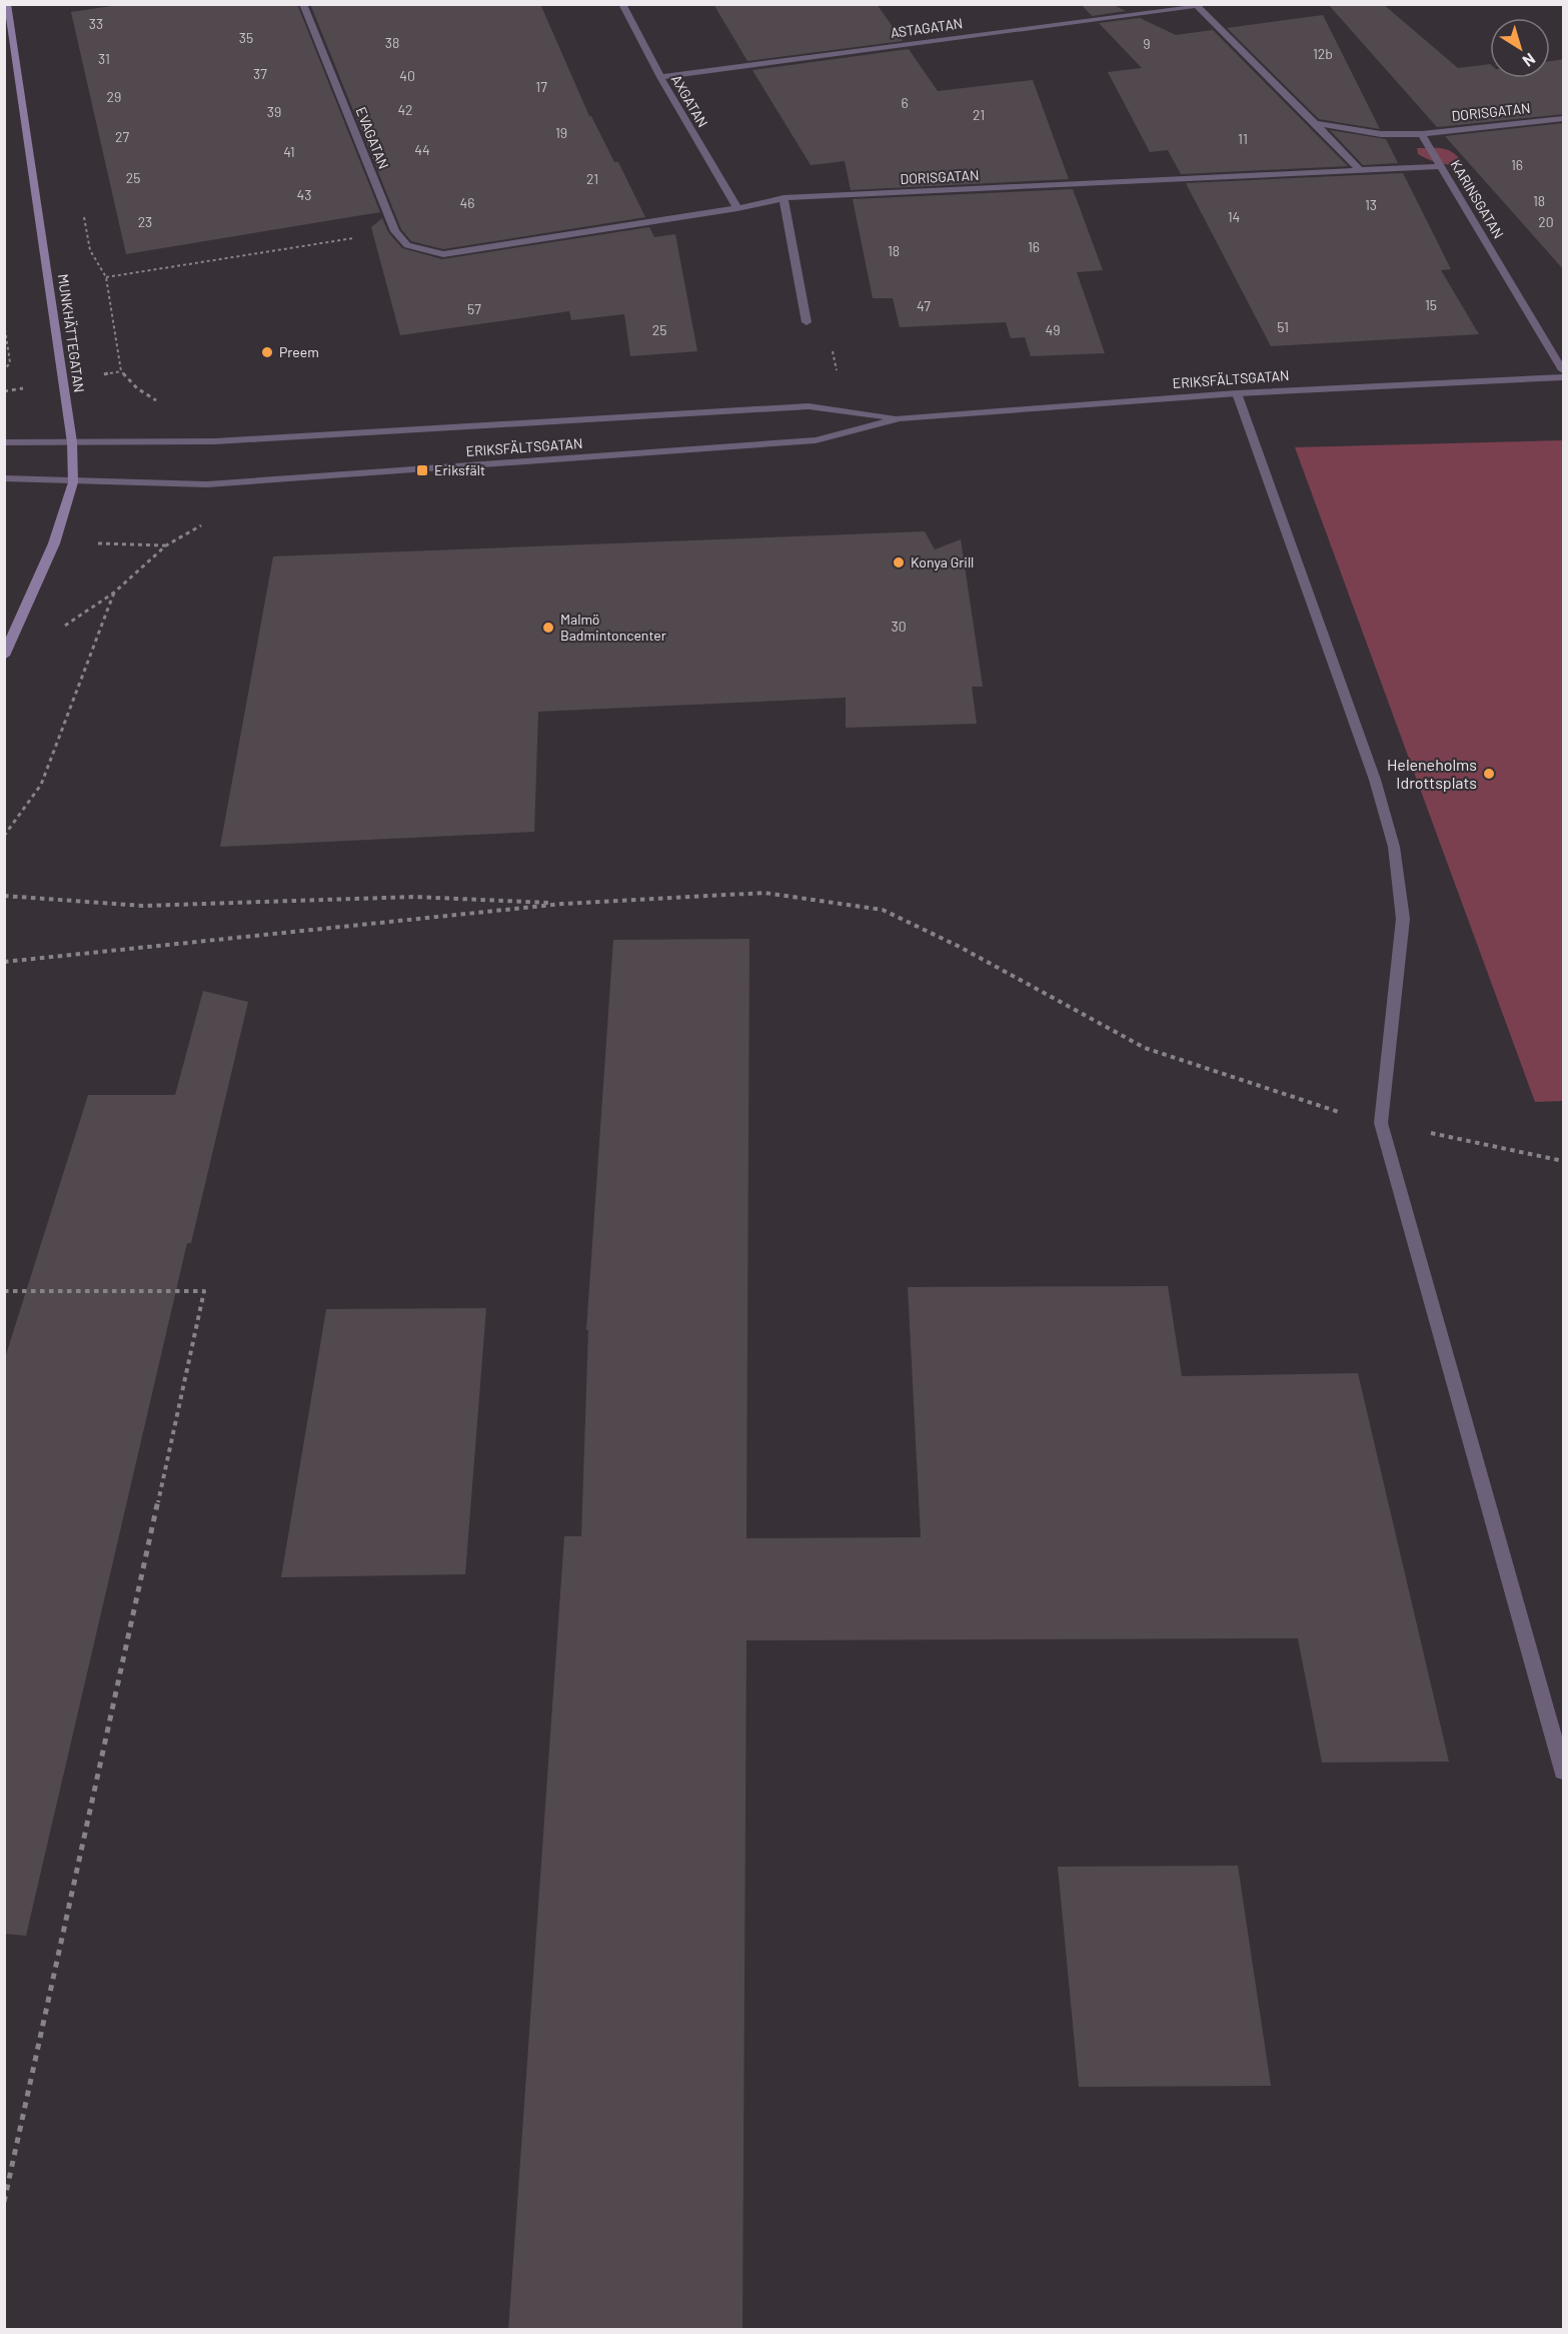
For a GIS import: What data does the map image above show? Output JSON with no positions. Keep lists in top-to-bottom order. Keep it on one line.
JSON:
{"streets":{"main road":["MUNKHÄTTEGATAN"],"street":["ASTAGATAN","AXGATAN","DORISGATAN","EVAGATAN","KARINSGATAN","ERIKSFÄLTSGATAN"]},"crossings":[["ASTAGATAN","AXGATAN"],["AXGATAN","DORISGATAN"],["DORISGATAN","EVAGATAN"],["DORISGATAN","KARINSGATAN"],["MUNKHÄTTEGATAN","ERIKSFÄLTSGATAN"]],"places":{"other":["Preem","Konya Grill","Malmö Badmintoncenter","Heleneholms Idrottsplats"],"transit":["Eriksfält"]},"house_numbers":["33","35","38","9","12b","31","37","40","17","29","6","42","39","21","19","27","11","44","41","16","25","21","43","18","46","13","14","23","20","16","18","15","47","57","51","25","49","30"],"north":"bottom right"}
